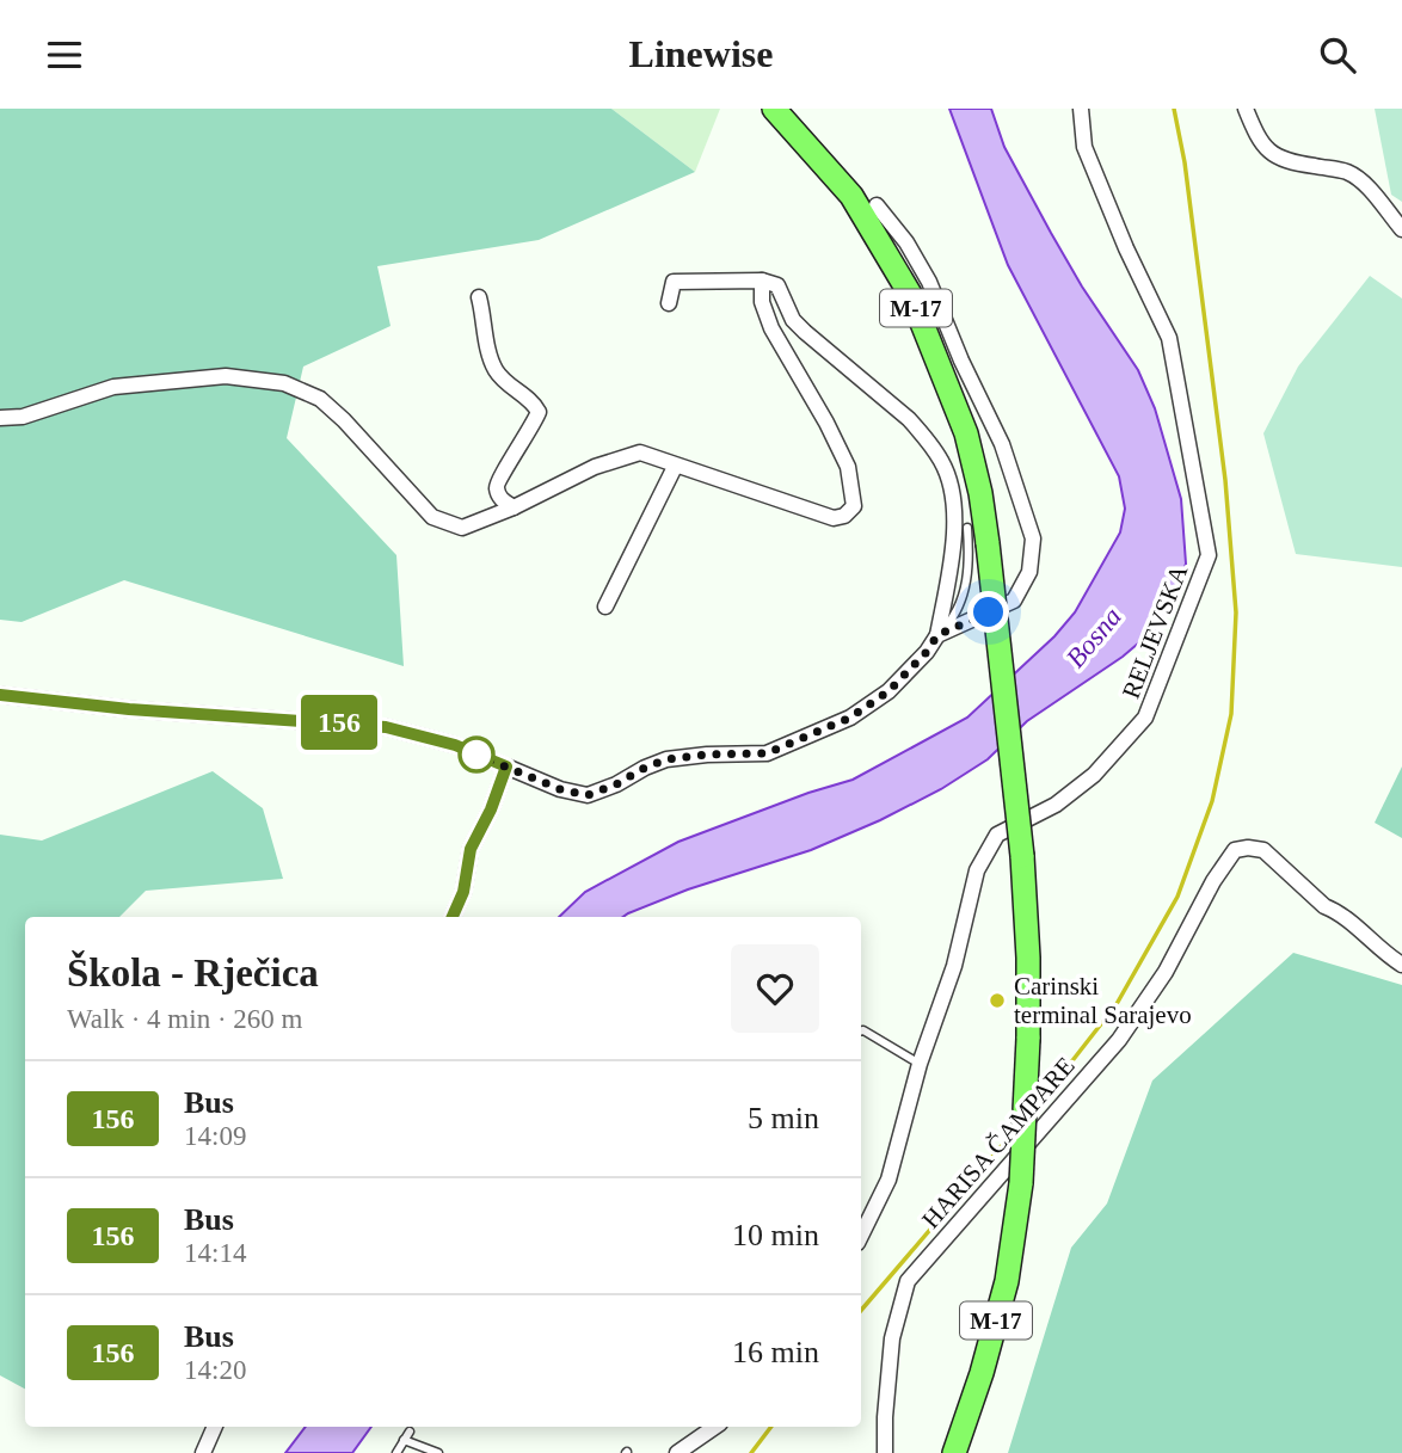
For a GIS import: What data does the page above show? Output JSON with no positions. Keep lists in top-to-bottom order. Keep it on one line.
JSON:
{"streets":{"main road":["M-17"],"street":["RELJEVSKA","HARISA ČAMPARE"]},"water":["Bosna"],"places":["Carinski terminal Sarajevo"],"lines":["bus line 156"],"page":{"header":"Linewise","on_map":"156","heading":["Škola - Rječica","Walk · 4 min · 260 m"],"list":[{"mark":"156","name":"Bus","note":"14:09","value":"5 min"},{"mark":"156","name":"Bus","note":"14:14","value":"10 min"},{"mark":"156","name":"Bus","note":"14:20","value":"16 min"}]}}
